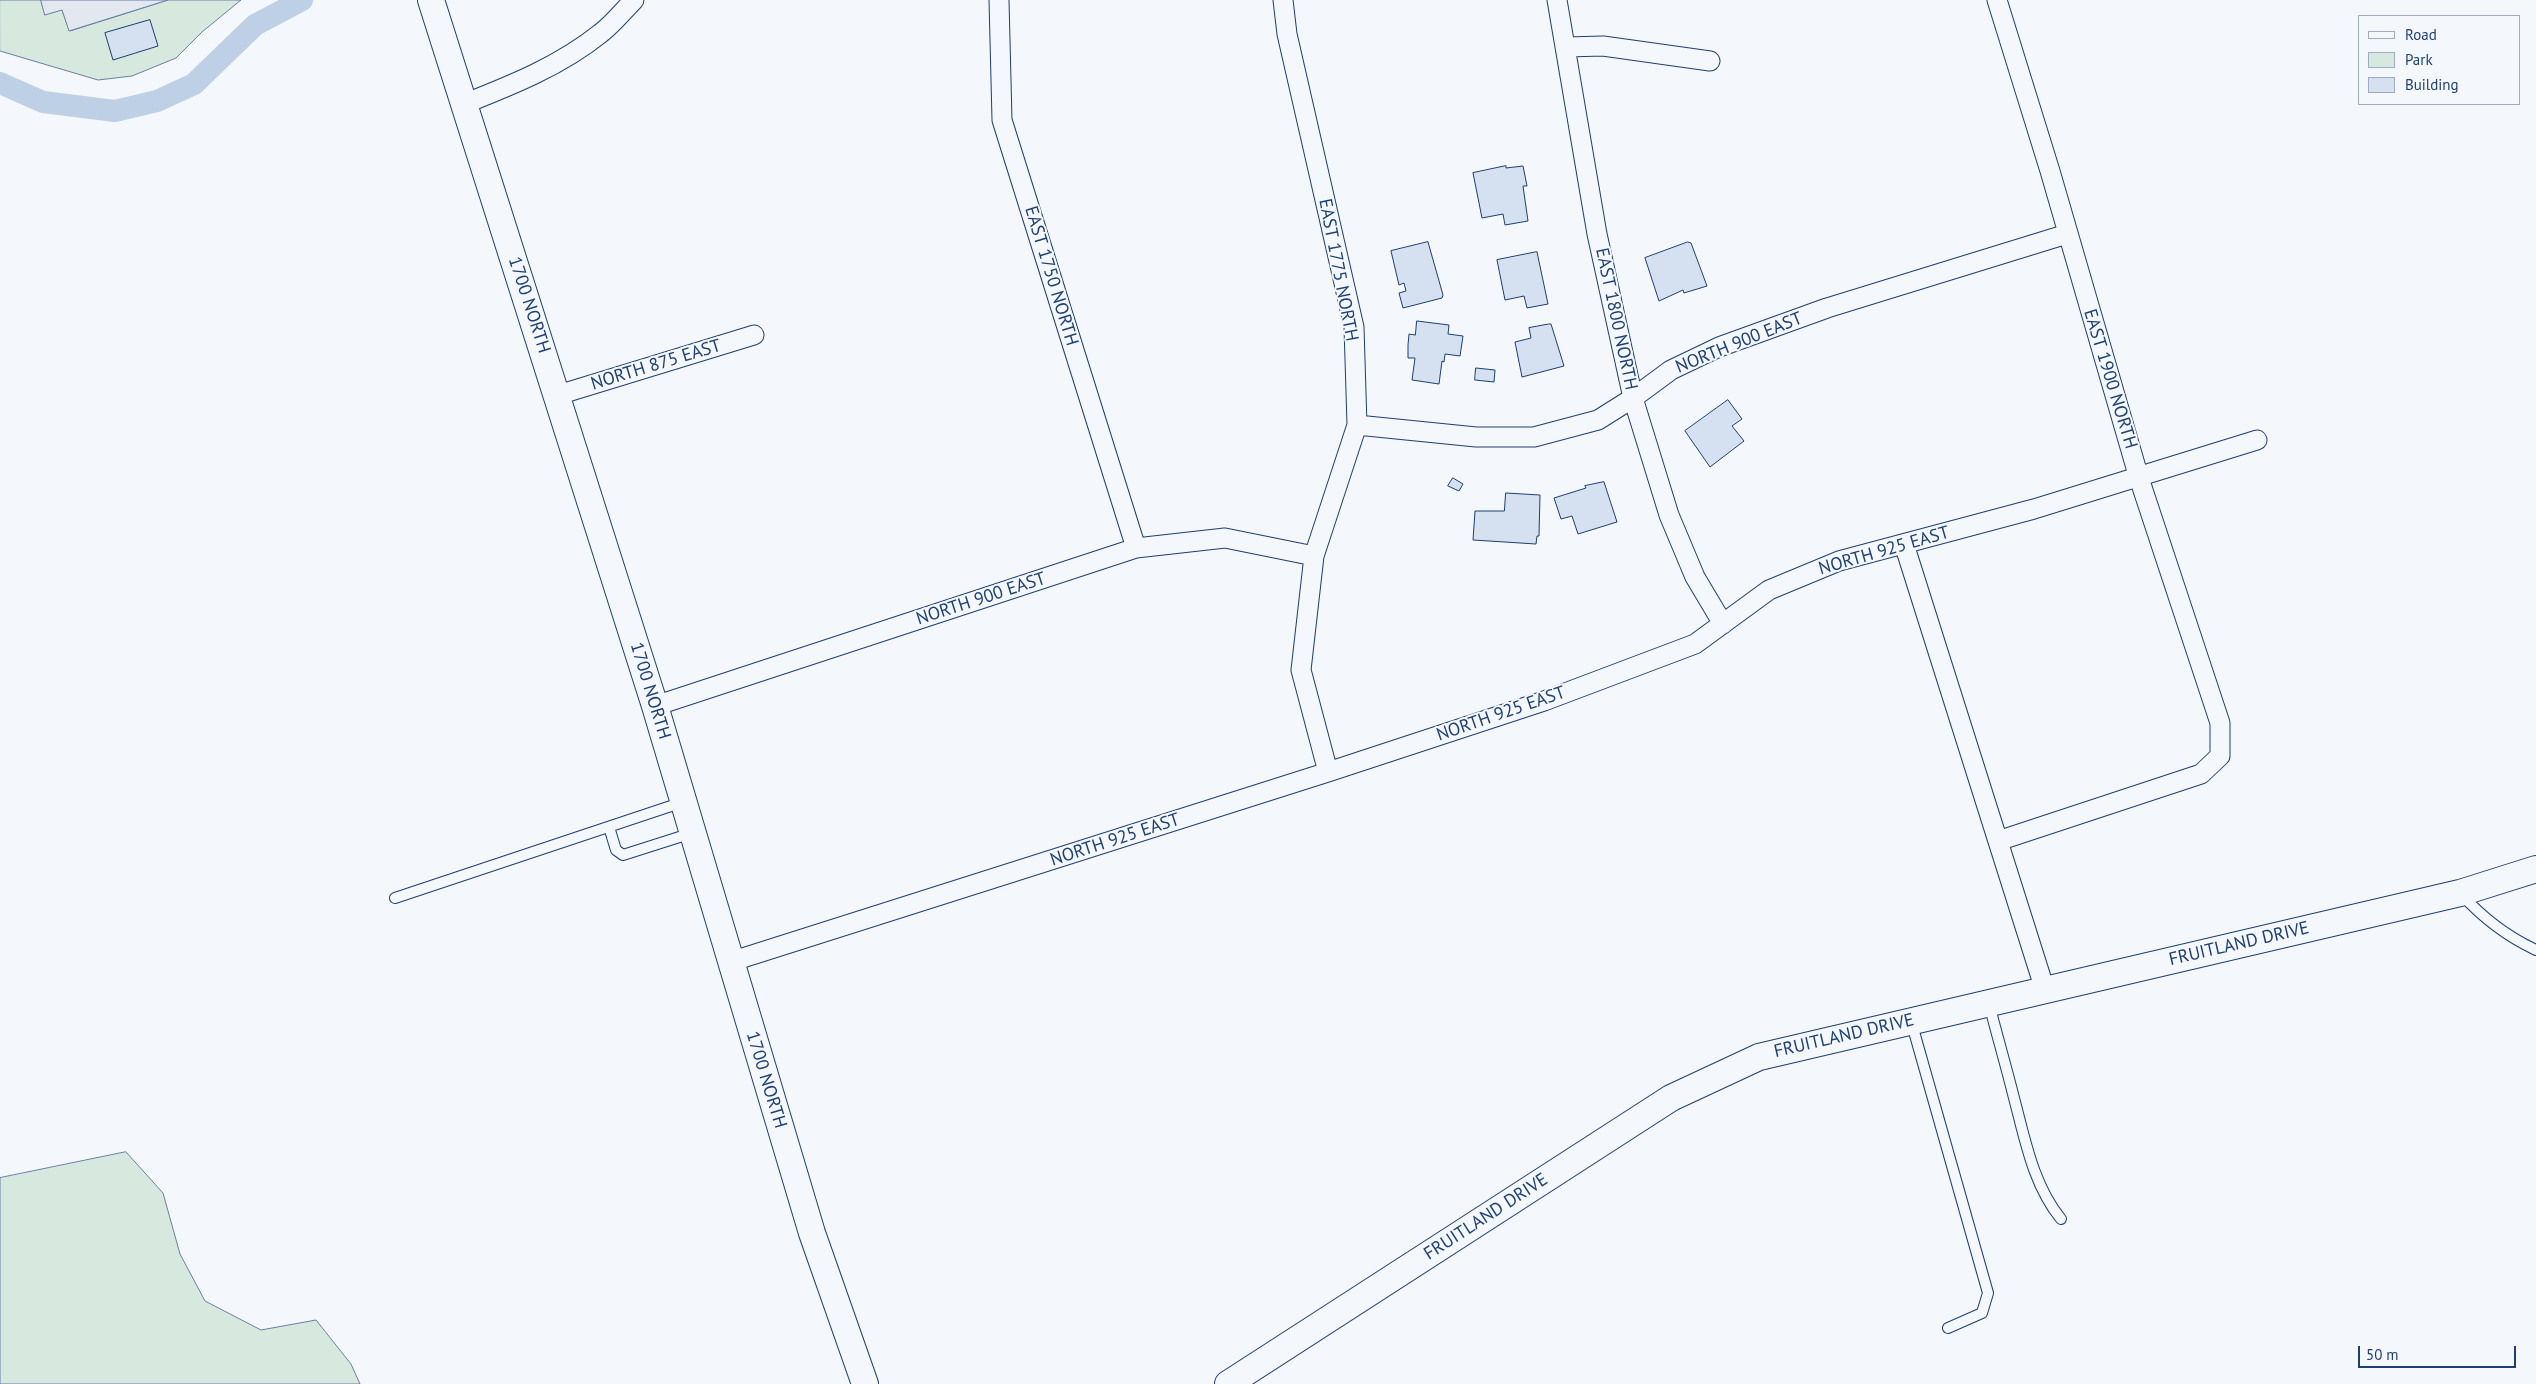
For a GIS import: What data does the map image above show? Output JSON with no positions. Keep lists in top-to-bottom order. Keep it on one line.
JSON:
{"streets":{"street":["EAST 1775 NORTH","EAST 1750 NORTH","1700 NORTH","EAST 1800 NORTH","NORTH 900 EAST","NORTH 875 EAST","EAST 1900 NORTH","NORTH 925 EAST","FRUITLAND DRIVE"]},"crossings":[["EAST 1775 NORTH","NORTH 900 EAST"],["EAST 1775 NORTH","NORTH 925 EAST"],["EAST 1750 NORTH","NORTH 900 EAST"],["1700 NORTH","NORTH 900 EAST"],["1700 NORTH","NORTH 875 EAST"],["1700 NORTH","NORTH 925 EAST"],["EAST 1800 NORTH","NORTH 900 EAST"],["EAST 1800 NORTH","NORTH 925 EAST"],["NORTH 900 EAST","EAST 1900 NORTH"],["EAST 1900 NORTH","NORTH 925 EAST"]],"legend":["Road","Park","Building"],"scale_bar":"50 m"}
